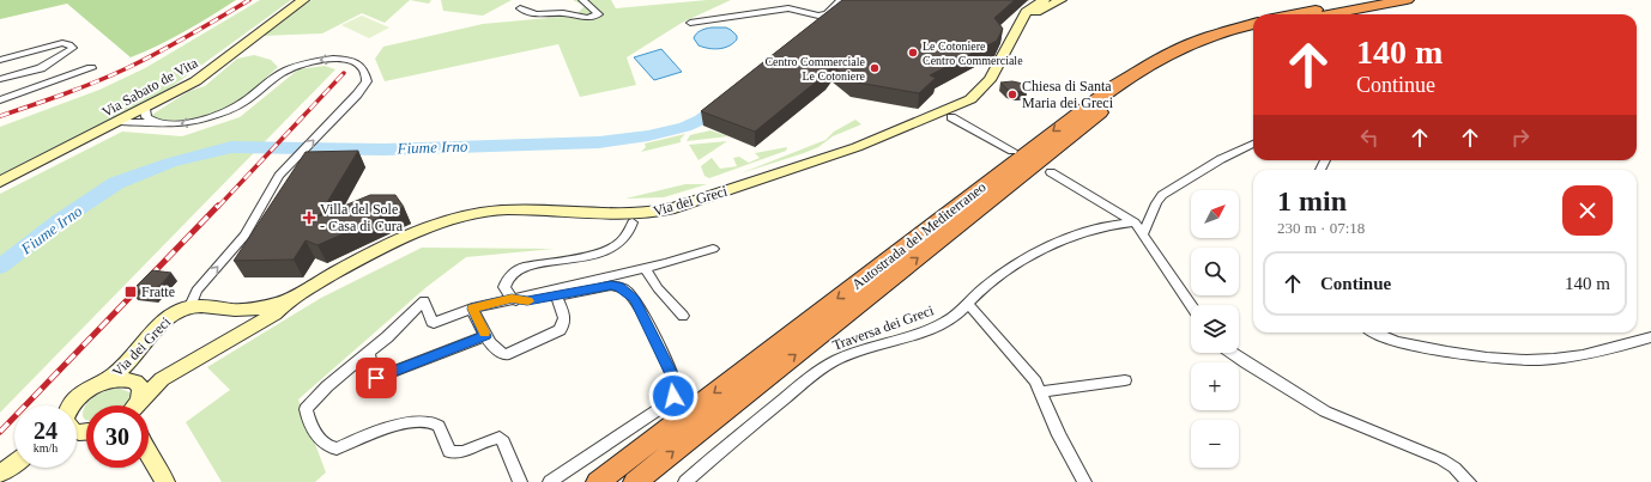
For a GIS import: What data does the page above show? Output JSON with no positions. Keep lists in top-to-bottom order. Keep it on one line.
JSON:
{"streets":{"highway":["Autostrada del Mediterraneo"],"main road":["Via Sabato de Vita","Via dei Greci"],"street":["Traversa dei Greci"]},"water":["Fiume Irno"],"places":{"other":["Le Cotoniere Centro Commerciale","Centro Commerciale Le Cotoniere","Chiesa di Santa Maria dei Greci"],"health":["Villa del Sole - Casa di Cura"],"transit":["Fratte"]},"north":"top right","page":{"turn":["140 m","Continue"],"heading":["1 min","230 m · 07:18"],"map_buttons":["+","−"],"list":[{"name":"Continue","value":"140 m"}],"speed":"24 km/h","limit":"30"}}
